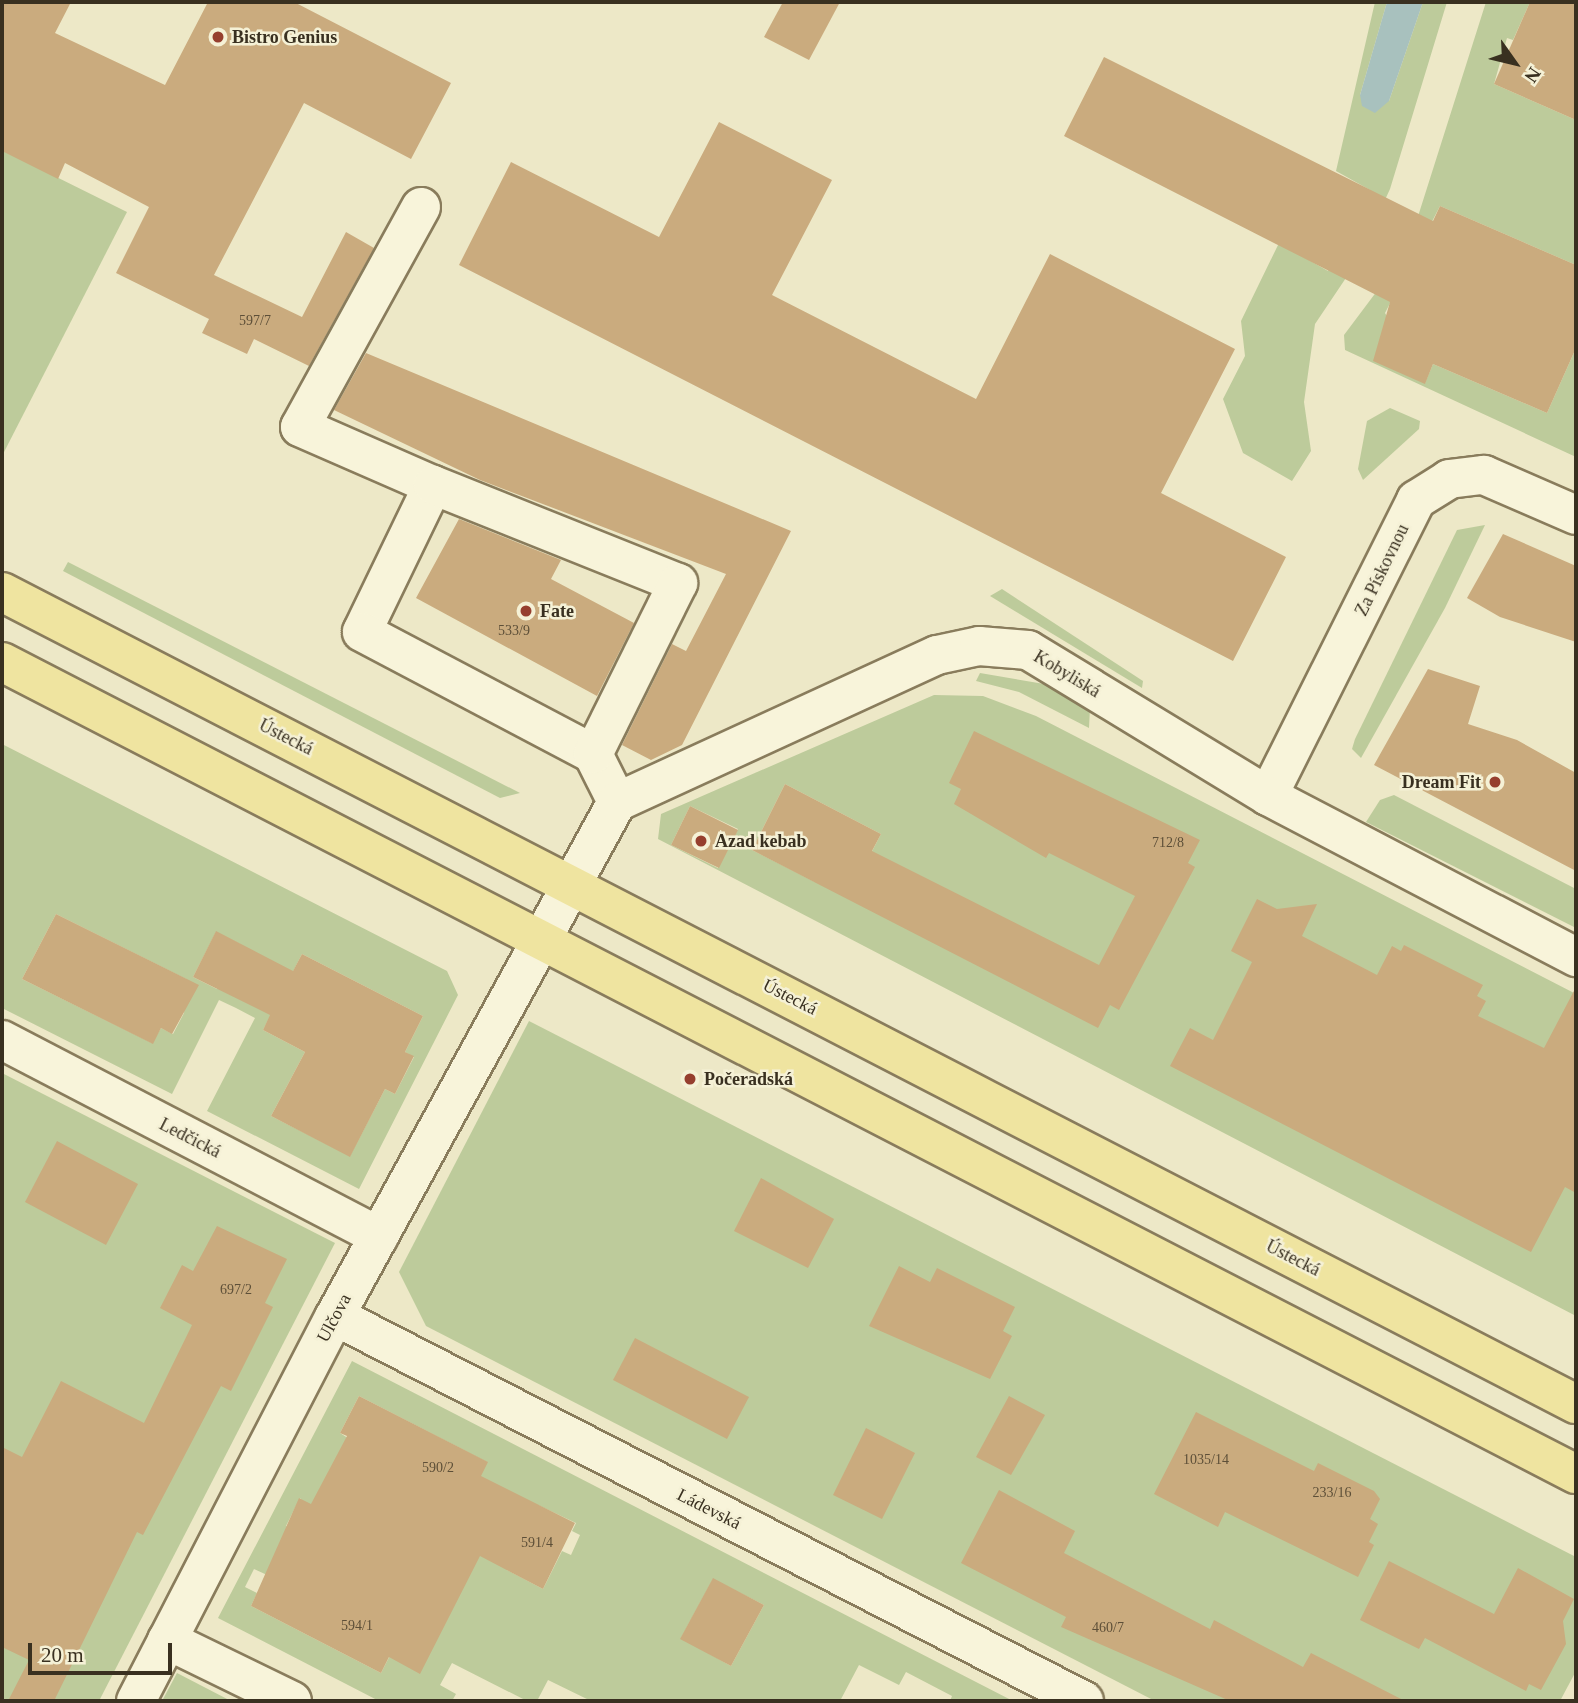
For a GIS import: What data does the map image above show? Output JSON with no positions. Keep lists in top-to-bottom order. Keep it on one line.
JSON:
{"streets":{"main road":["Ústecká"],"street":["Za Pískovnou","Kobyliská","Ledčická","Ulčova","Ládevská"]},"crossings":[["Za Pískovnou","Kobyliská"],["Ústecká","Ulčova"],["Ledčická","Ulčova"],["Ulčova","Ládevská"]],"places":["Bistro Genius","Fate","Dream Fit","Azad kebab","Počeradská"],"house_numbers":["597/7","533/9","712/8","697/2","1035/14","590/2","233/16","591/4","594/1","460/7"],"scale_bar":"20 m","north":"bottom right"}
